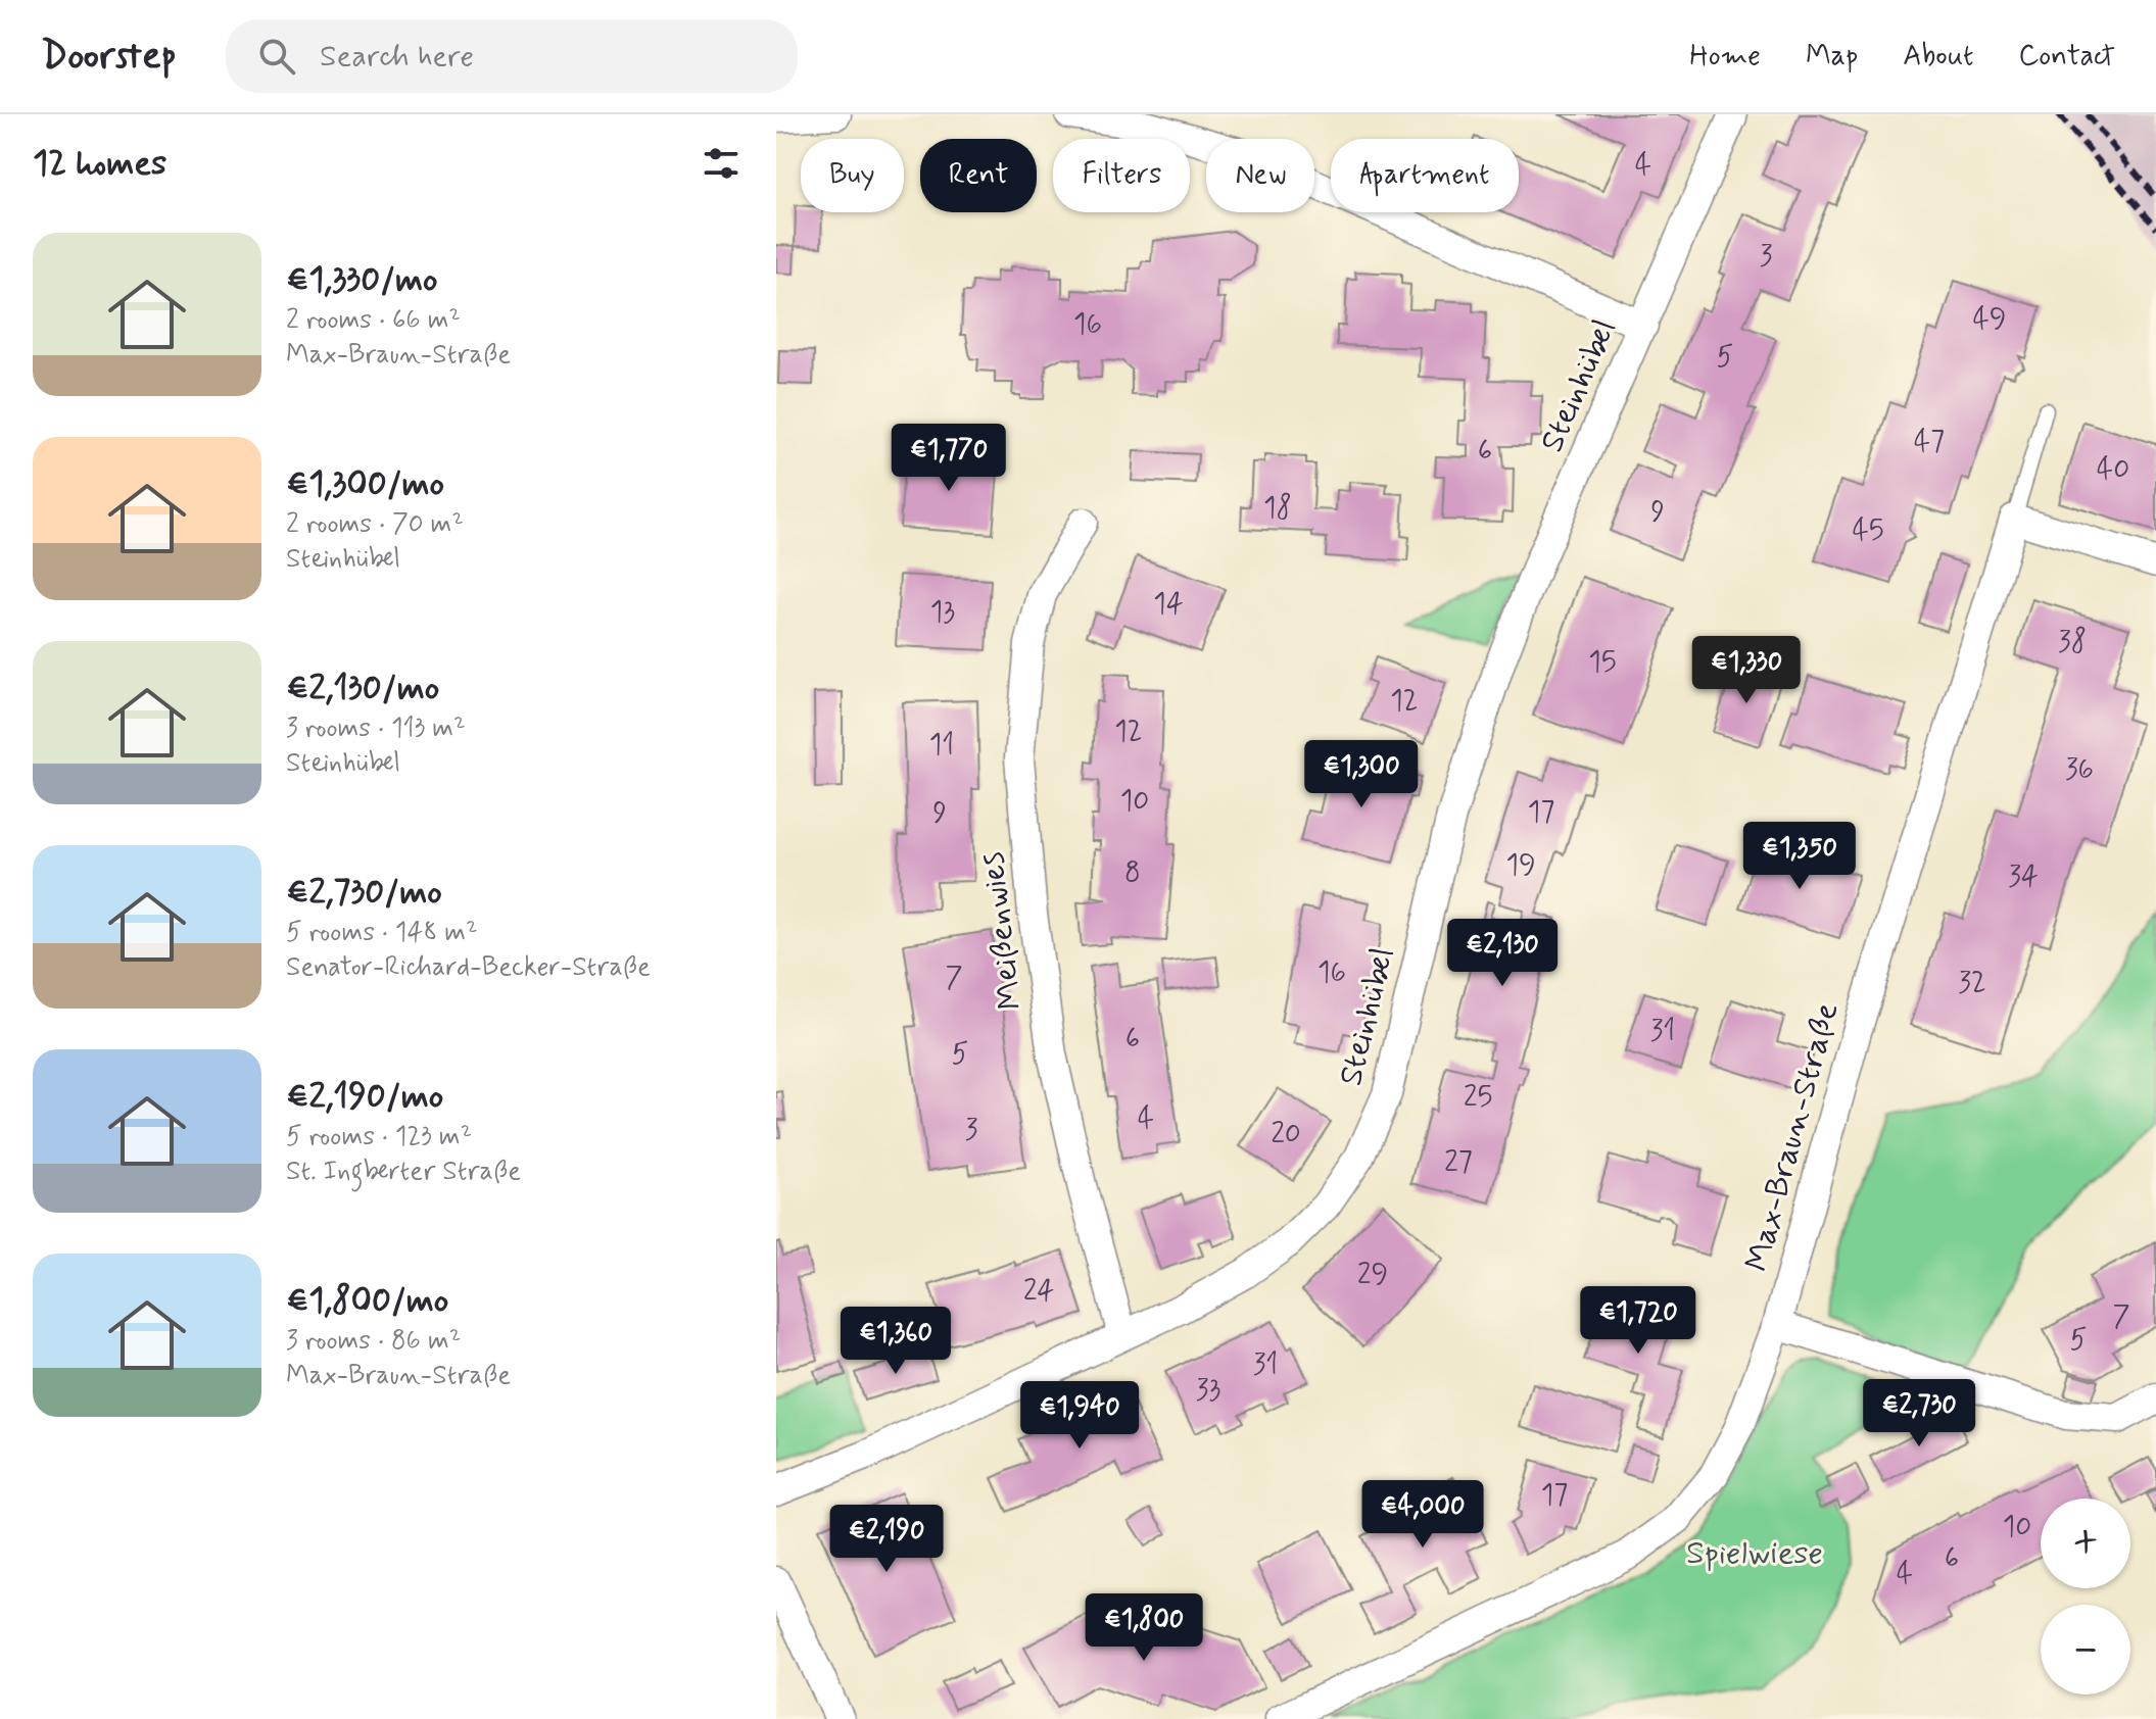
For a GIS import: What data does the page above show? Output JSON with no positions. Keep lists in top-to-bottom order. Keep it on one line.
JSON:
{"streets":{"street":["Steinhübel","Meißenwies","Max-Braun-Straße"]},"crossings":[["Steinhübel","Meißenwies"]],"parks":["Spielwiese"],"house_numbers":["4","3","49","16","5","47","6","40","18","9","45","14","13","38","15","12","12","11","36","10","17","9","19","8","34","16","7","32","31","6","5","25","4","3","20","27","29","24","7","5","31","33","17","10","6","4"],"page":{"header":"Doorstep","search":"Search here","nav":["Home","Map","About","Contact"],"heading":"12 homes","chip":["Buy","Rent","Filters","New","Apartment"],"list":[{"name":"€1,330/mo","note":"2 rooms · 66 m² · Max-Braun-Straße"},{"name":"€1,300/mo","note":"2 rooms · 70 m² · Steinhübel"},{"name":"€2,130/mo","note":"3 rooms · 113 m² · Steinhübel"},{"name":"€2,730/mo","note":"5 rooms · 148 m² · Senator-Richard-Becker-Straße"},{"name":"€2,190/mo","note":"5 rooms · 123 m² · St. Ingberter Straße"},{"name":"€1,800/mo","note":"3 rooms · 86 m² · Max-Braun-Straße"}],"price":["€1,770","€1,330","€1,300","€1,350","€2,130","€1,720","€1,360","€2,730","€1,940","€4,000","€2,190","€1,800"],"map_buttons":["+","−"]}}
